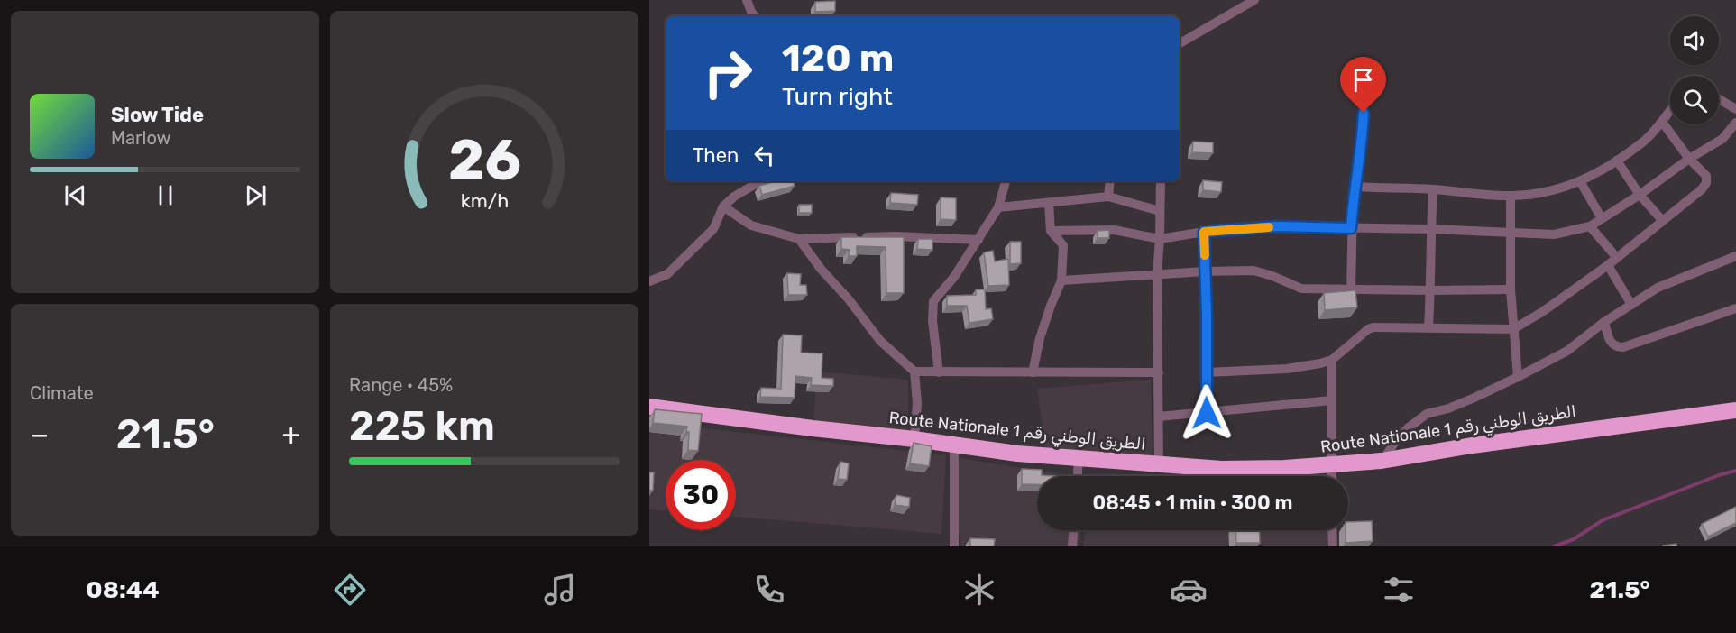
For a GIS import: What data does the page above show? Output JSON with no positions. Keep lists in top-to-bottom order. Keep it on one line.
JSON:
{"streets":{"highway":["Route Nationale الطريق الوطني رقم 1"]},"page":{"turn":["120 m","Turn right"],"song":["Slow Tide","Marlow"],"then":"Then","tile":["Climate",["Range · 45%","225 km"]],"heat":["−","21.5°","+"],"limit":"30","trip":"08:45 · 1 min · 300 m","tabs":["08:44","21.5°"],"gauge":["26","km/h"]}}
